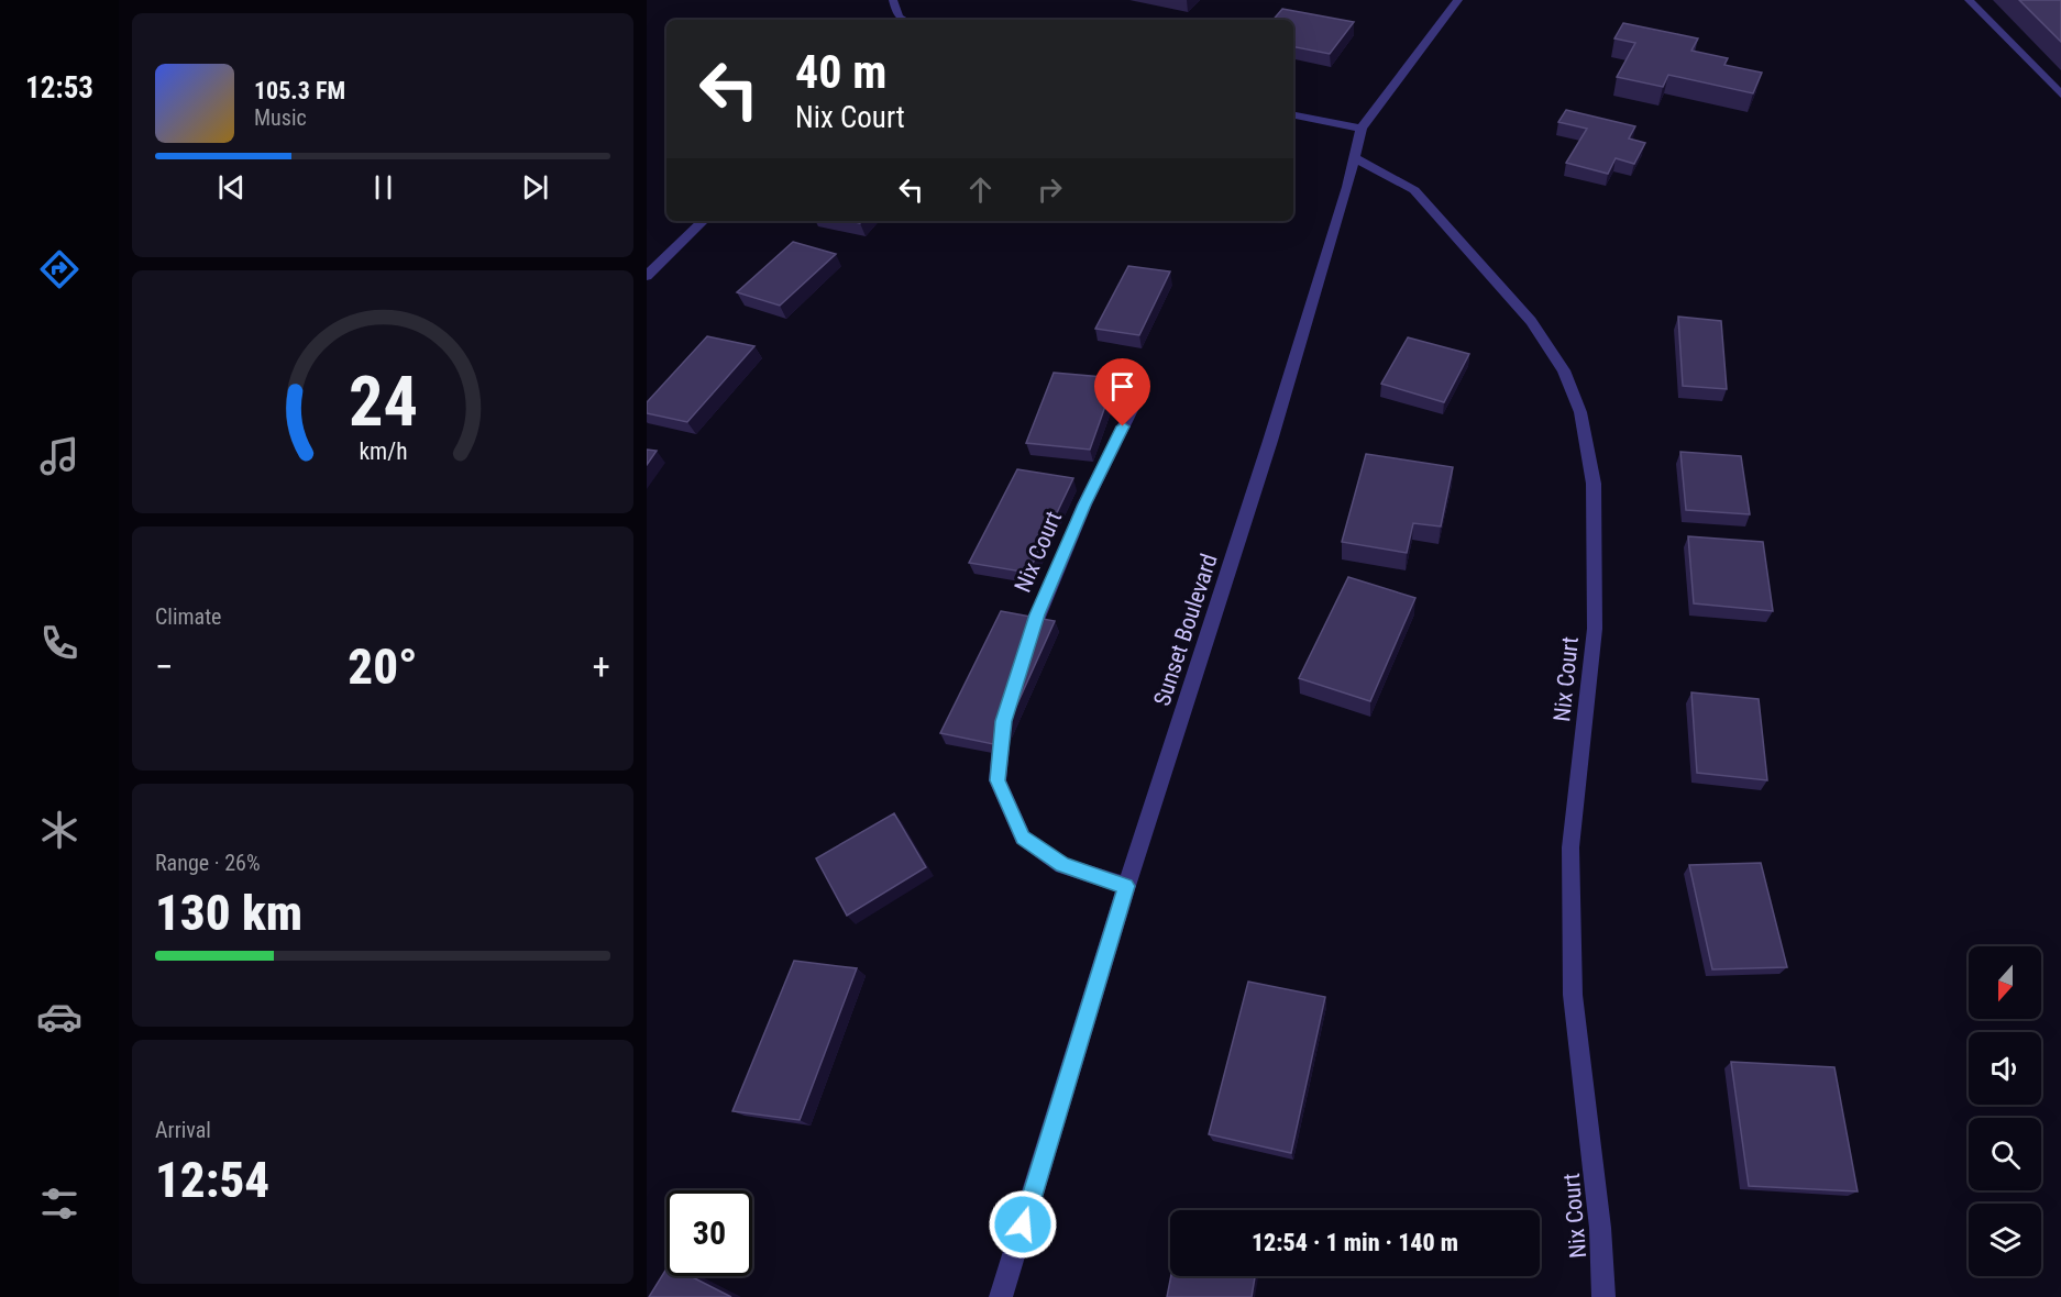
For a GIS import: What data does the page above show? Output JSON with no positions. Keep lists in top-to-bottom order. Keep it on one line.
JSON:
{"streets":{"street":["Nix Court","Sunset Boulevard"]},"crossings":[["Nix Court","Sunset Boulevard"]],"north":"bottom","page":{"tabs":"12:53","turn":["40 m","Nix Court"],"song":["105.3 FM","Music"],"tile":["Climate",["Range · 26%","130 km"],["Arrival","12:54"]],"heat":["−","20°","+"],"limit":"30","trip":"12:54 · 1 min · 140 m","gauge":["24","km/h"]}}
